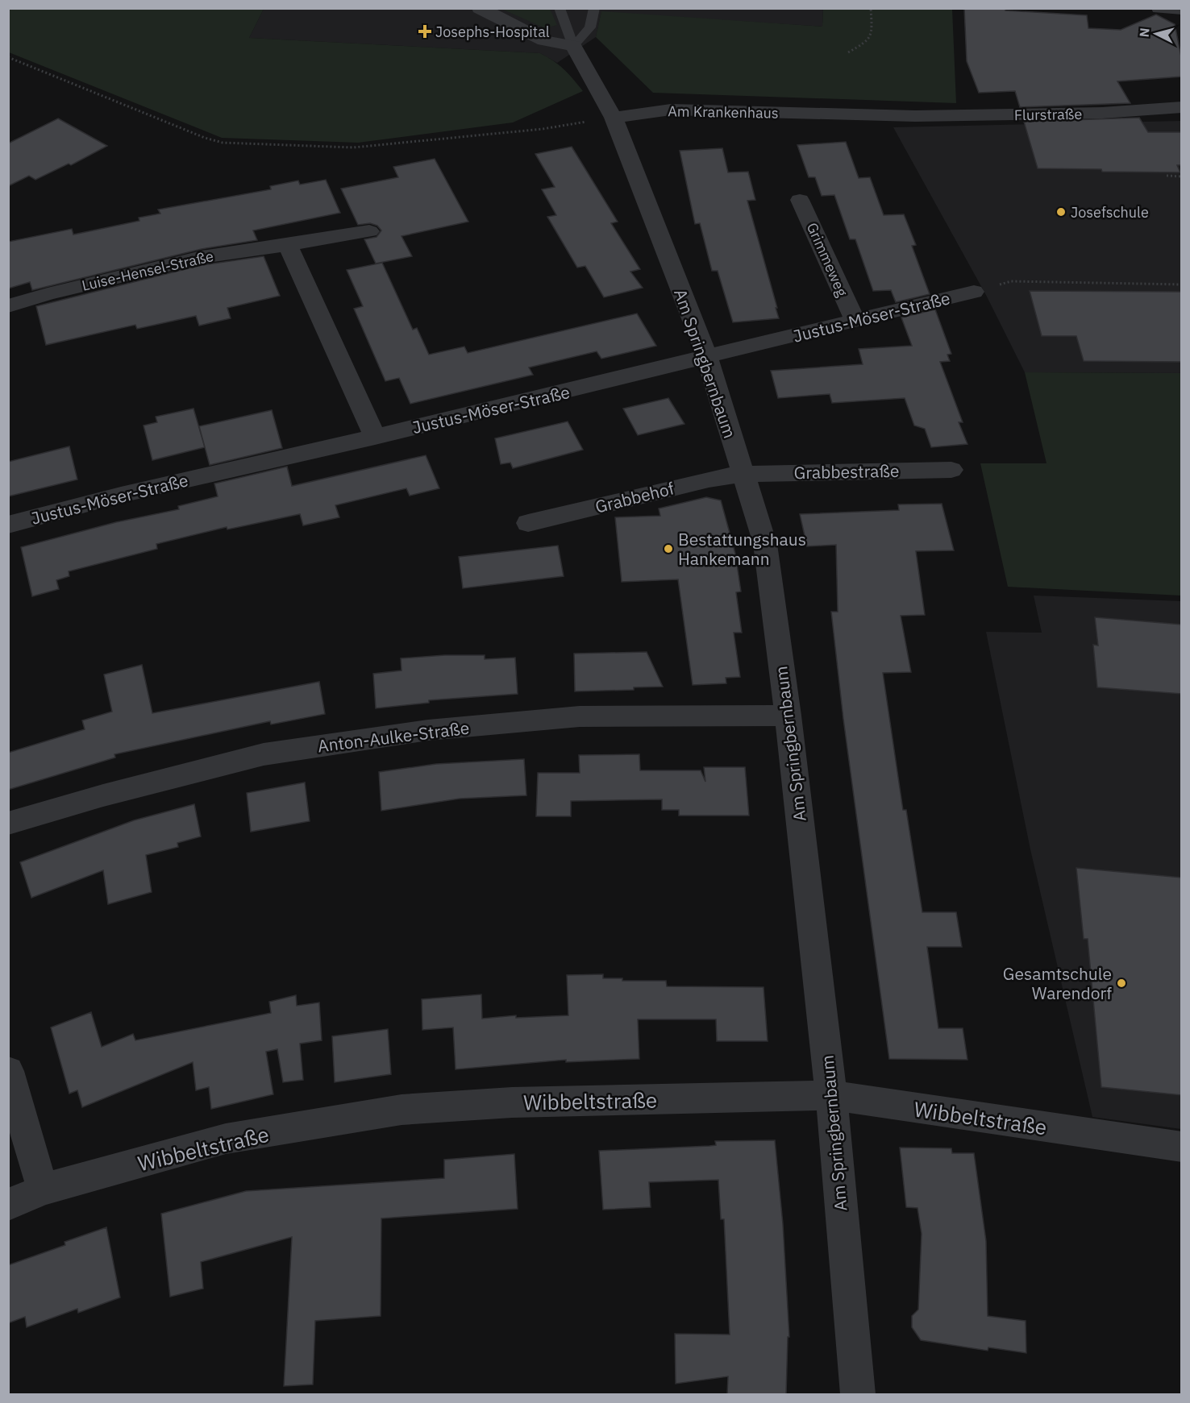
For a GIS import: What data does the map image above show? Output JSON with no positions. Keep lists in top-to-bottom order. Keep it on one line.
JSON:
{"streets":{"street":["Am Krankenhaus","Flurstraße","Grimmeweg","Luise-Hensel-Straße","Justus-Möser-Straße","Am Springbernbaum","Grabbestraße","Grabbehof","Anton-Aulke-Straße","Wibbeltstraße"]},"crossings":[["Am Krankenhaus","Flurstraße"],["Am Krankenhaus","Am Springbernbaum"],["Grimmeweg","Justus-Möser-Straße"],["Justus-Möser-Straße","Am Springbernbaum"],["Am Springbernbaum","Grabbestraße"],["Am Springbernbaum","Grabbehof"],["Am Springbernbaum","Anton-Aulke-Straße"],["Am Springbernbaum","Wibbeltstraße"],["Grabbestraße","Grabbehof"]],"places":{"health":["Josephs-Hospital"],"other":["Josefschule","Bestattungshaus Hankemann","Gesamtschule Warendorf"]},"north":"left"}
